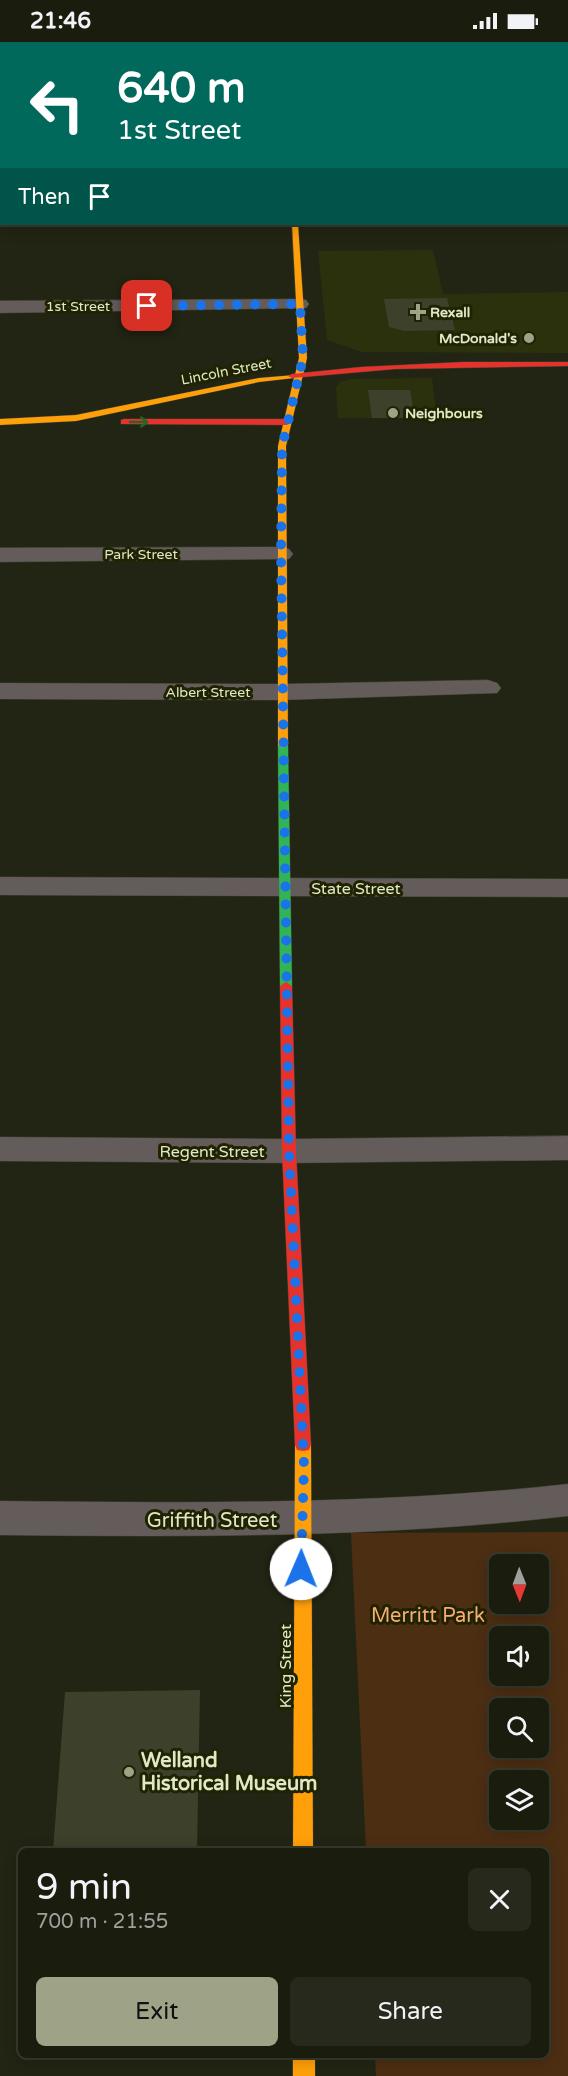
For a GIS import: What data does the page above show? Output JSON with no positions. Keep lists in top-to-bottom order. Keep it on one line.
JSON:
{"streets":{"main road":["Lincoln Street","King Street"],"street":["1st Street","Park Street","Albert Street","State Street","Regent Street","Griffith Street"]},"crossings":[["1st Street","King Street"],["Lincoln Street","King Street"],["Park Street","King Street"],["Albert Street","King Street"],["State Street","King Street"],["Regent Street","King Street"],["Griffith Street","King Street"]],"parks":["Merritt Park"],"places":{"health":["Rexall"],"other":["McDonald's","Neighbours","Welland Historical Museum"]},"north":"bottom","page":{"status":"21:46","turn":["640 m","1st Street"],"then":"Then","heading":["9 min","700 m · 21:55"],"buttons":["Exit","Share"]}}
